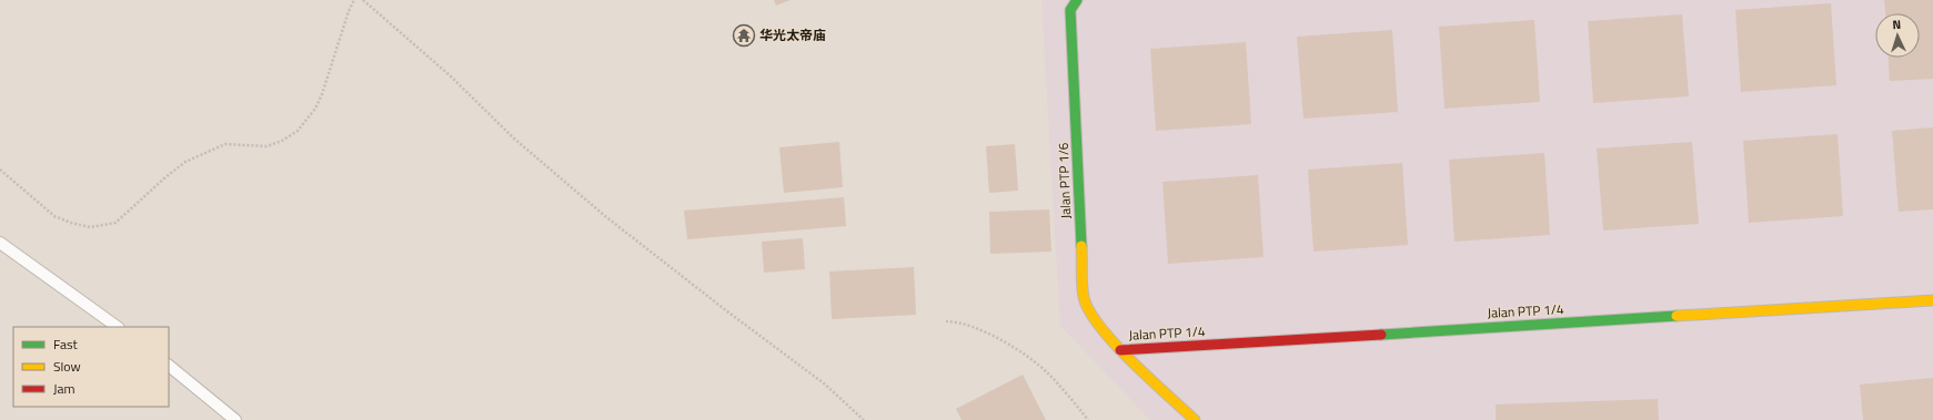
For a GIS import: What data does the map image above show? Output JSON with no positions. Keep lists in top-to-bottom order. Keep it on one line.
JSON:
{"streets":{"street":["Jalan PTP 1/6","Jalan PTP 1/4"]},"crossings":[["Jalan PTP 1/6","Jalan PTP 1/4"]],"places":{"temple":["华光太帝庙"]},"legend":["Fast","Slow","Jam"],"north":"top"}
